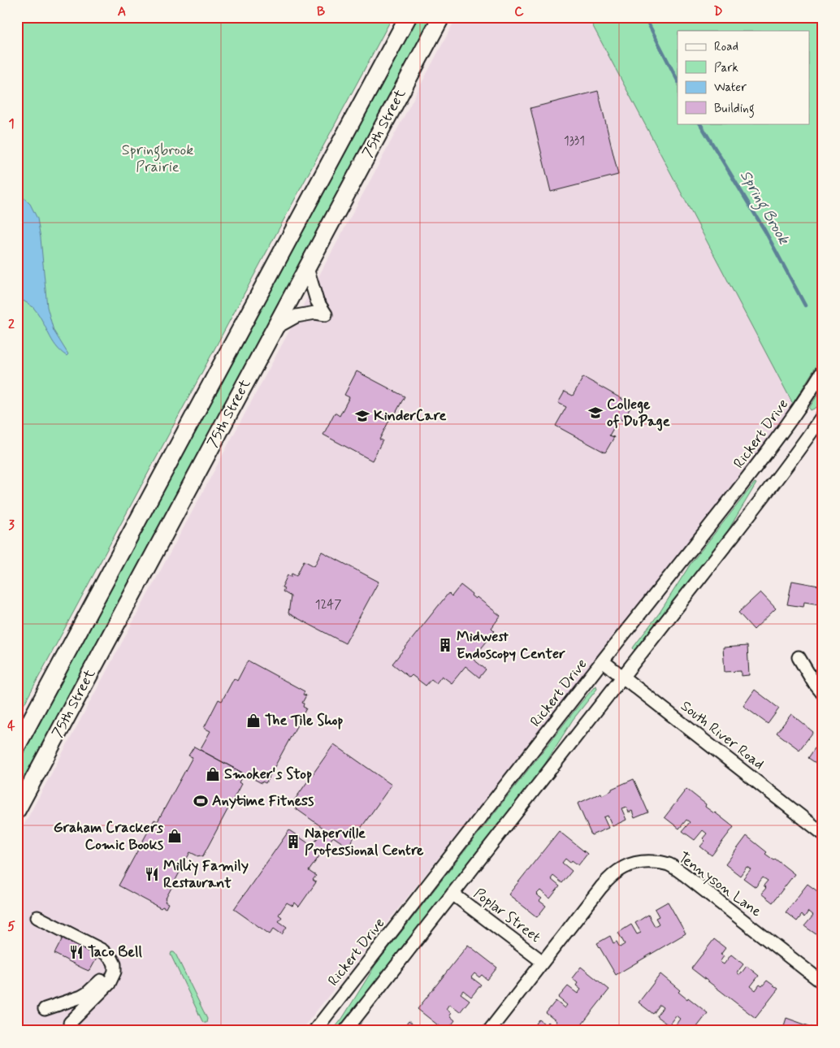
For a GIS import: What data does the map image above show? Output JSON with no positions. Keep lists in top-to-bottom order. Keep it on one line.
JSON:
{"streets":{"main road":["75th Street"],"street":["Rickert Drive","South River Road","Tennyson Lane","Poplar Street"]},"crossings":[["Rickert Drive","South River Road"],["Tennyson Lane","Poplar Street"]],"water":["Spring Brook"],"parks":["Springbrook Prairie"],"places":{"school or university":["College of DuPage","KinderCare"],"building":["Midwest Endoscopy Center","Naperville Professional Centre"],"shop":["The Tile Shop","Smoker's Stop","Graham Crackers Comic Books"],"sports":["Anytime Fitness"],"restaurant":["Milliy Family Restaurant","Taco Bell"]},"house_numbers":["1331","1247"],"legend":["Road","Park","Water","Building"],"grid":{"columns":["A","B","C","D"],"rows":["1","2","3","4","5"]}}
